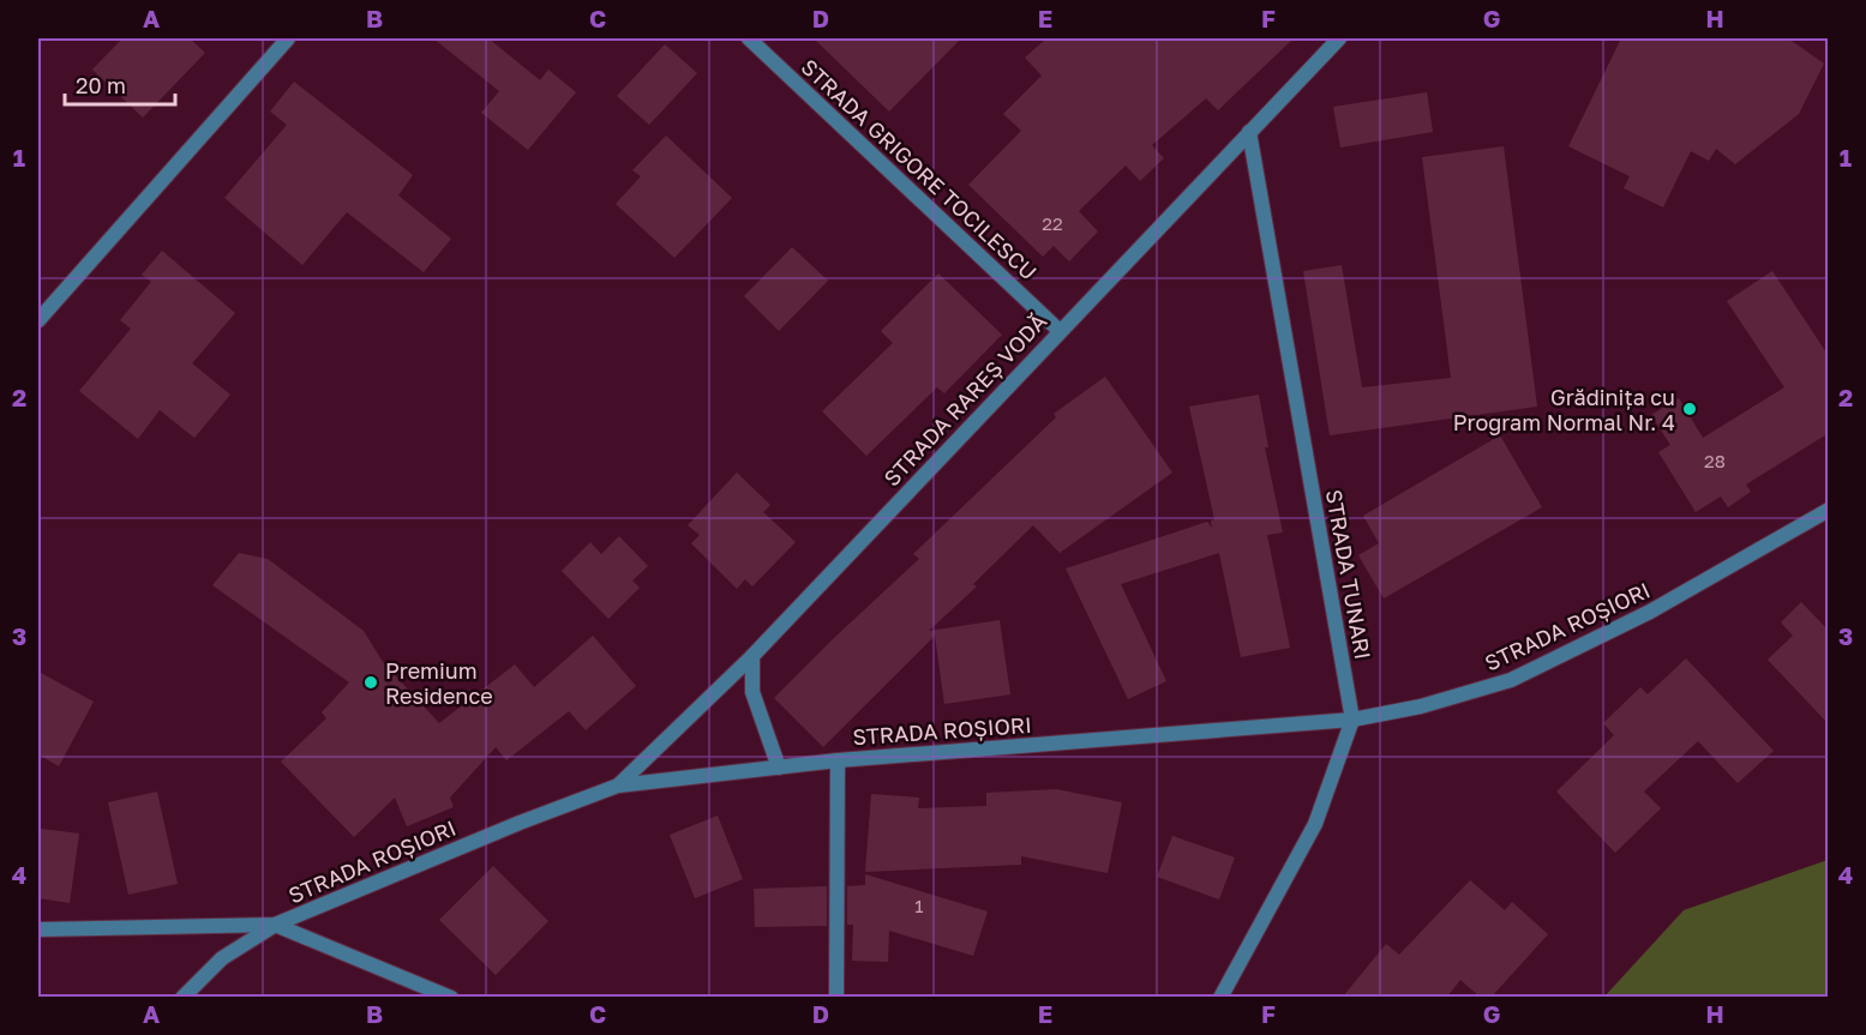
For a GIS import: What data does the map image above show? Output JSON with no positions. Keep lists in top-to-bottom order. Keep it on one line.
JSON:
{"streets":{"street":["STRADA GRIGORE TOCILESCU","STRADA RAREȘ VODĂ","STRADA TUNARI","STRADA ROȘIORI"]},"crossings":[["STRADA GRIGORE TOCILESCU","STRADA RAREȘ VODĂ"],["STRADA RAREȘ VODĂ","STRADA TUNARI"],["STRADA RAREȘ VODĂ","STRADA ROȘIORI"],["STRADA TUNARI","STRADA ROȘIORI"]],"places":["Grădinița cu Program Normal Nr. 4","Premium Residence"],"house_numbers":["22","28","1"],"scale_bar":"20 m","grid":{"columns":["A","B","C","D","E","F","G","H"],"rows":["1","2","3","4"]}}
